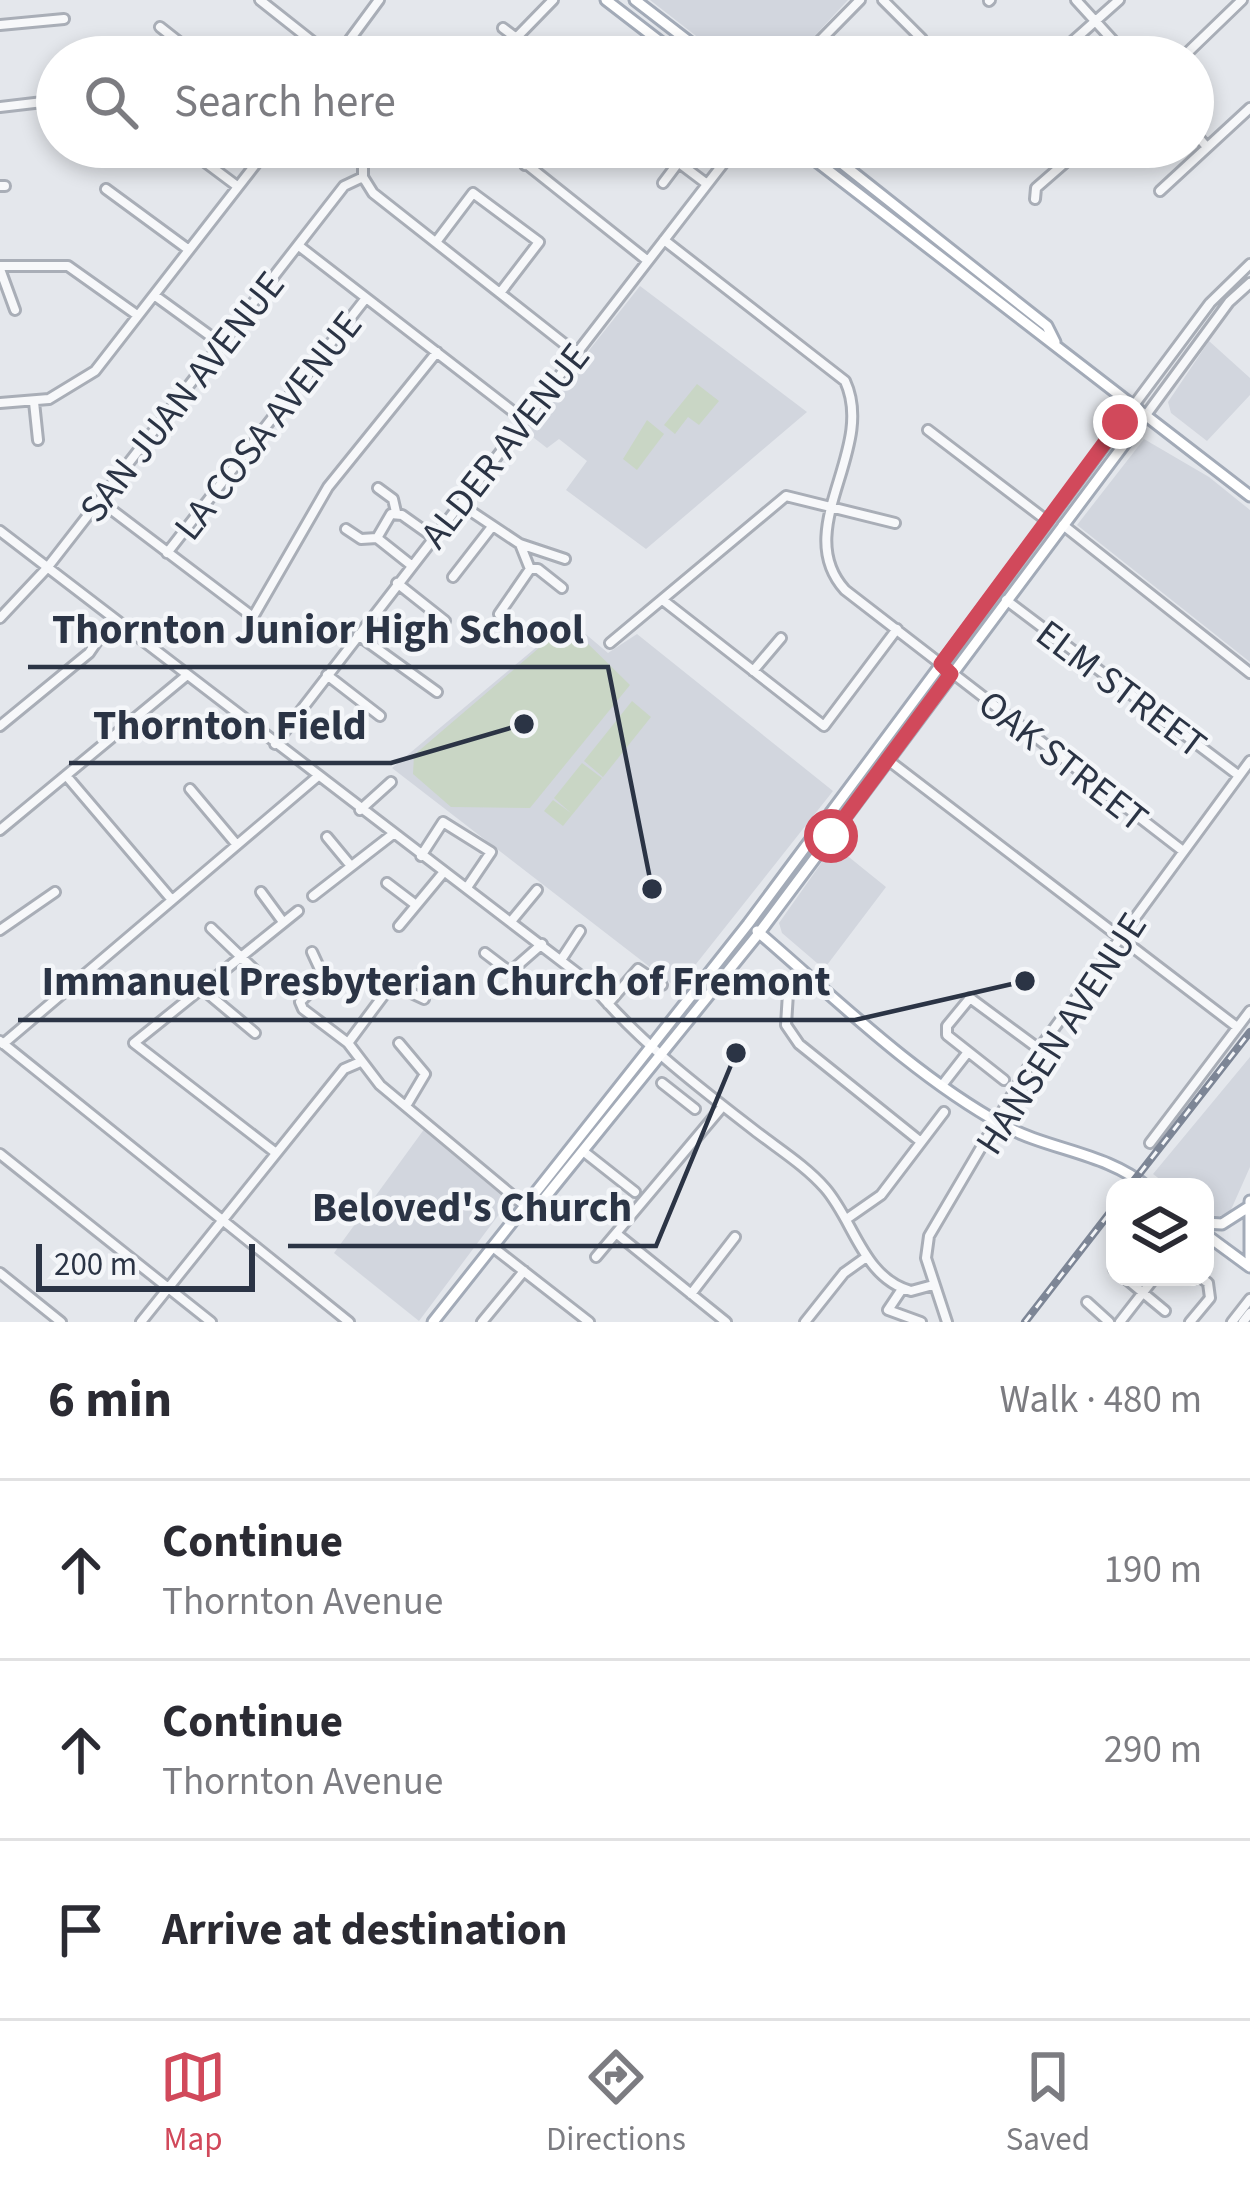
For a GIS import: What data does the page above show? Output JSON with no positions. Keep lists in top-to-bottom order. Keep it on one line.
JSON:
{"streets":{"street":["SAN JUAN AVENUE","LA COSA AVENUE","ALDER AVENUE","ELM STREET","OAK STREET","HANSEN AVENUE"]},"crossings":[["ALDER AVENUE","OAK STREET"],["ELM STREET","HANSEN AVENUE"],["OAK STREET","HANSEN AVENUE"]],"places":["Thornton Field","Thornton Junior High School","Immanuel Presbyterian Church of Fremont","Beloved's Church"],"scale_bar":"200 m","page":{"search":"Search here","scale":"200 m","heading":["6 min","Walk · 480 m"],"list":[["Continue","Thornton Avenue","190 m"],["Continue","Thornton Avenue","290 m"],"Arrive at destination"],"nav":["Map","Directions","Saved"]}}
